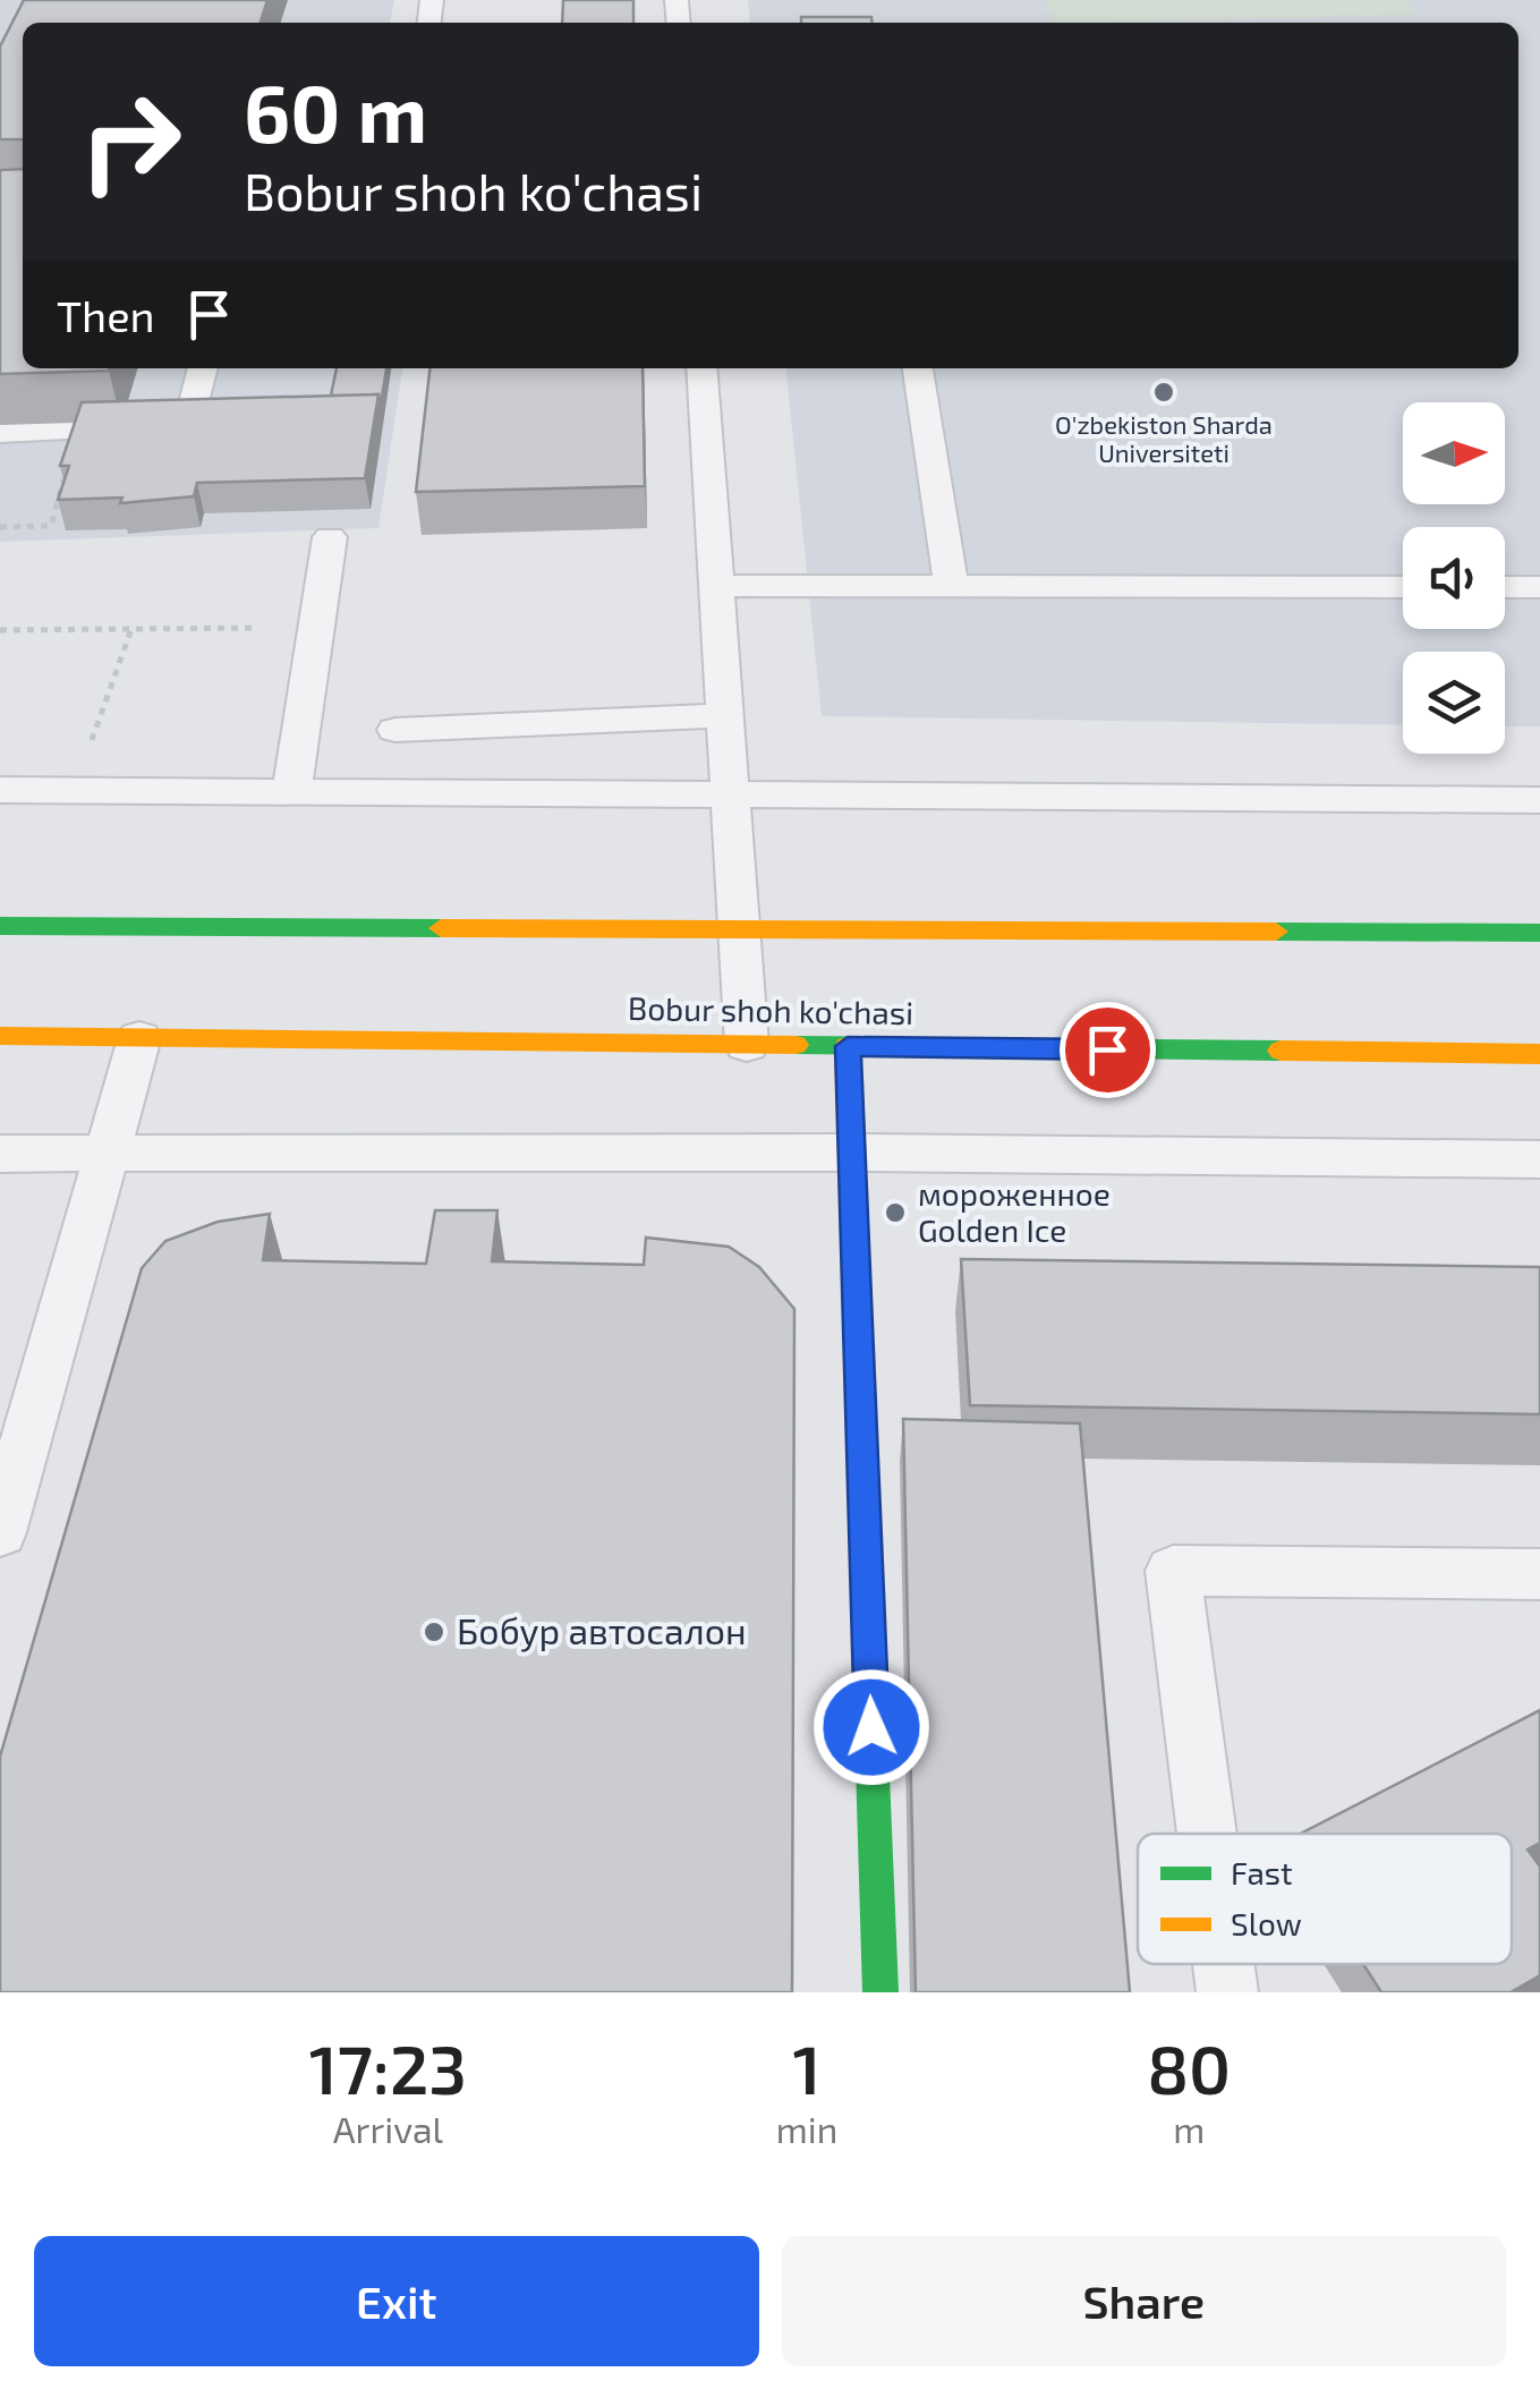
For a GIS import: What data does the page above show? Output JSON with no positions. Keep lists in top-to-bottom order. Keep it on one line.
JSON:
{"streets":{"main road":["Bobur shoh ko'chasi"]},"places":["O'zbekiston Sharda Universiteti","мороженное Golden Ice","Бобур автосалон"],"legend":["Fast","Slow"],"north":"right","page":{"turn":["60 m","Bobur shoh ko'chasi"],"then":"Then","eta":["17:23","Arrival","1","min","80","m"],"buttons":["Exit","Share"]}}
